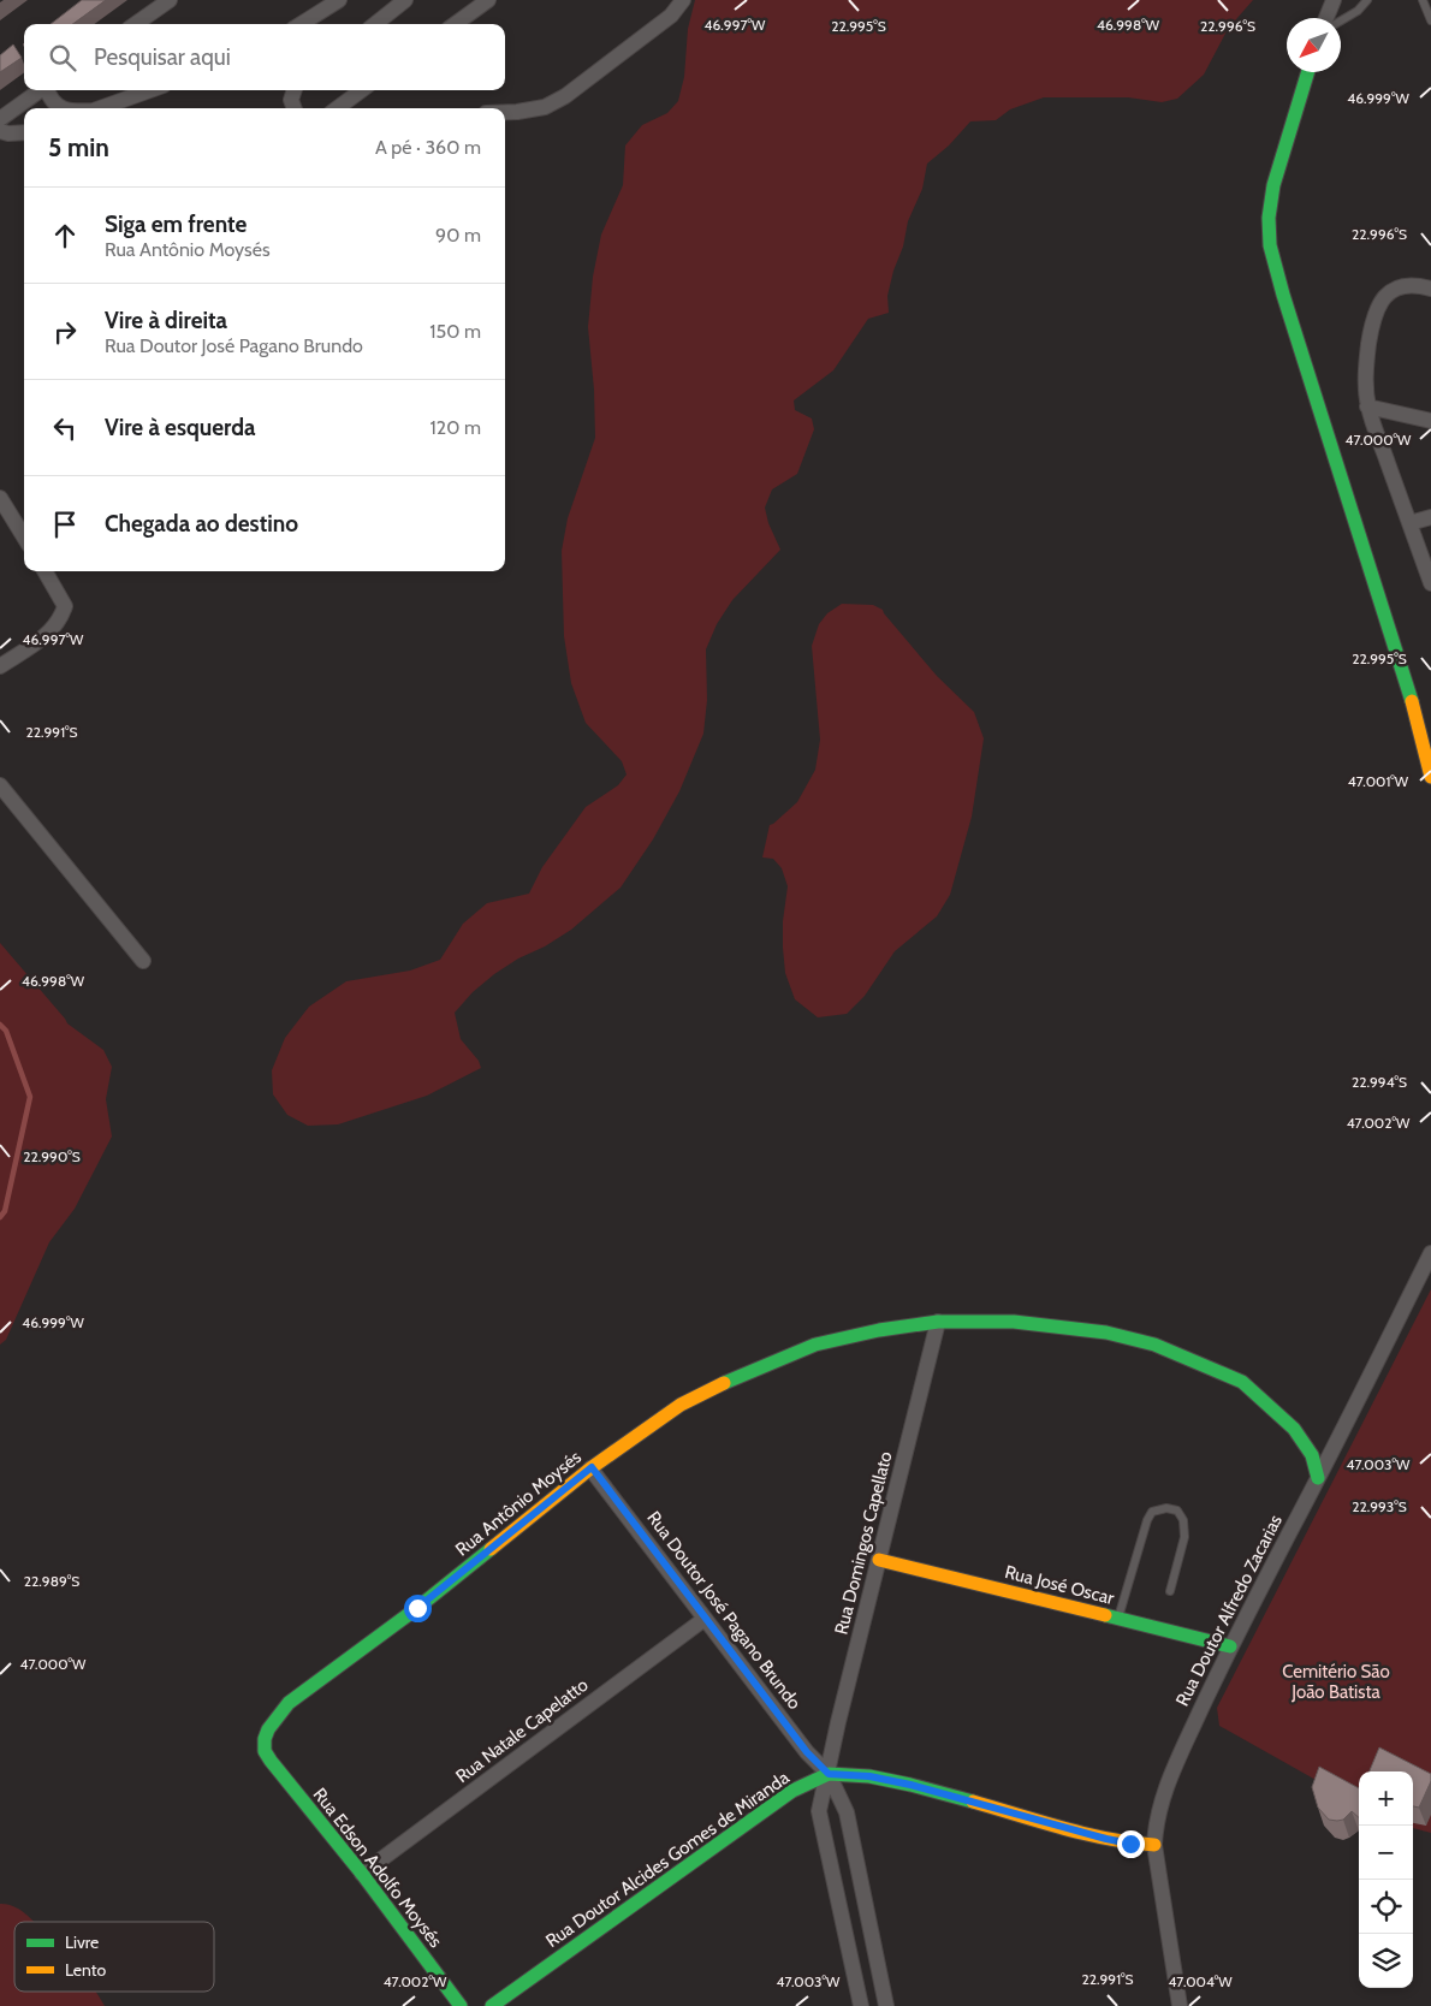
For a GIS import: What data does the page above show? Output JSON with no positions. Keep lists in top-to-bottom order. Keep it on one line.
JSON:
{"streets":{"street":["Rua Antônio Moysés","Rua Domingos Capellato","Rua José Oscar","Rua Doutor José Pagano Brundo","Rua Doutor Alfredo Zacarias","Rua Natale Capelatto","Rua Doutor Alcides Gomes de Miranda","Rua Edson Adolfo Moysés"]},"crossings":[["Rua Antônio Moysés","Rua Domingos Capellato"],["Rua Antônio Moysés","Rua Doutor José Pagano Brundo"],["Rua Antônio Moysés","Rua Doutor Alfredo Zacarias"],["Rua Antônio Moysés","Rua Edson Adolfo Moysés"],["Rua Domingos Capellato","Rua José Oscar"],["Rua Domingos Capellato","Rua Doutor José Pagano Brundo"],["Rua Domingos Capellato","Rua Doutor Alcides Gomes de Miranda"],["Rua José Oscar","Rua Doutor Alfredo Zacarias"],["Rua Doutor José Pagano Brundo","Rua Natale Capelatto"],["Rua Doutor José Pagano Brundo","Rua Doutor Alcides Gomes de Miranda"],["Rua Doutor Alfredo Zacarias","Rua Doutor Alcides Gomes de Miranda"],["Rua Natale Capelatto","Rua Edson Adolfo Moysés"]],"parks":["Cemitério São João Batista"],"legend":["Livre","Lento"],"north":"bottom left","page":{"search":"Pesquisar aqui","heading":["5 min","A pé · 360 m"],"list":[["Siga em frente","Rua Antônio Moysés","90 m"],["Vire à direita","Rua Doutor José Pagano Brundo","150 m"],["Vire à esquerda","120 m"],"Chegada ao destino"],"map_buttons":["+","−"]},"coordinates":["46.997°W","46.998°W","22.996°S","22.995°S","46.999°W","47.000°W","22.991°S","47.001°W","22.994°S","47.002°W","22.990°S","47.003°W","22.993°S","22.989°S","47.004°W"]}
